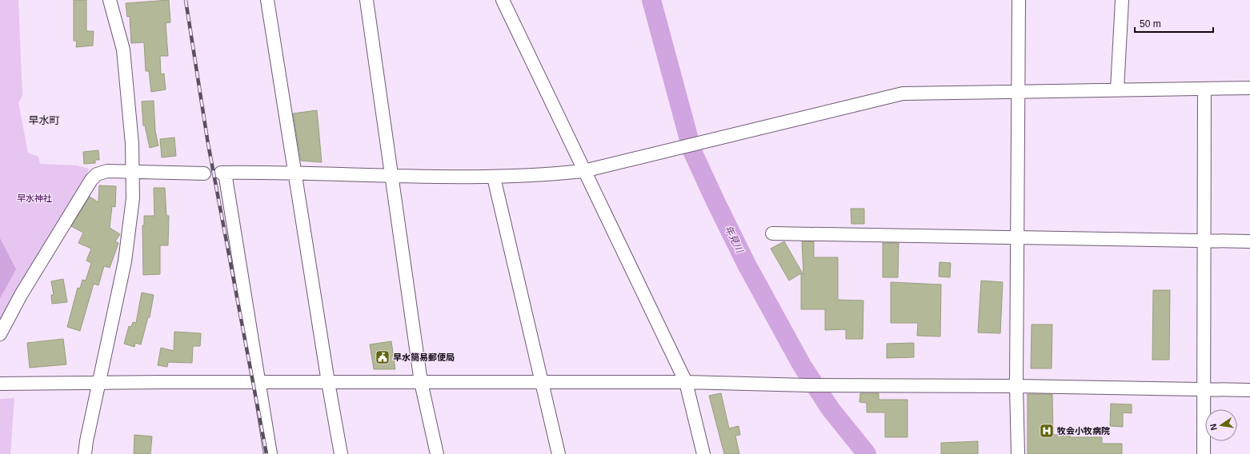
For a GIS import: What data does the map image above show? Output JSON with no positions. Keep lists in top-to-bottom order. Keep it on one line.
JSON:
{"districts":["早水町"],"water":["年見川"],"parks":["早水神社"],"places":{"public building":["早水簡易郵便局"],"hospital":["牧会小牧病院"]},"scale_bar":"50 m","north":"left"}
